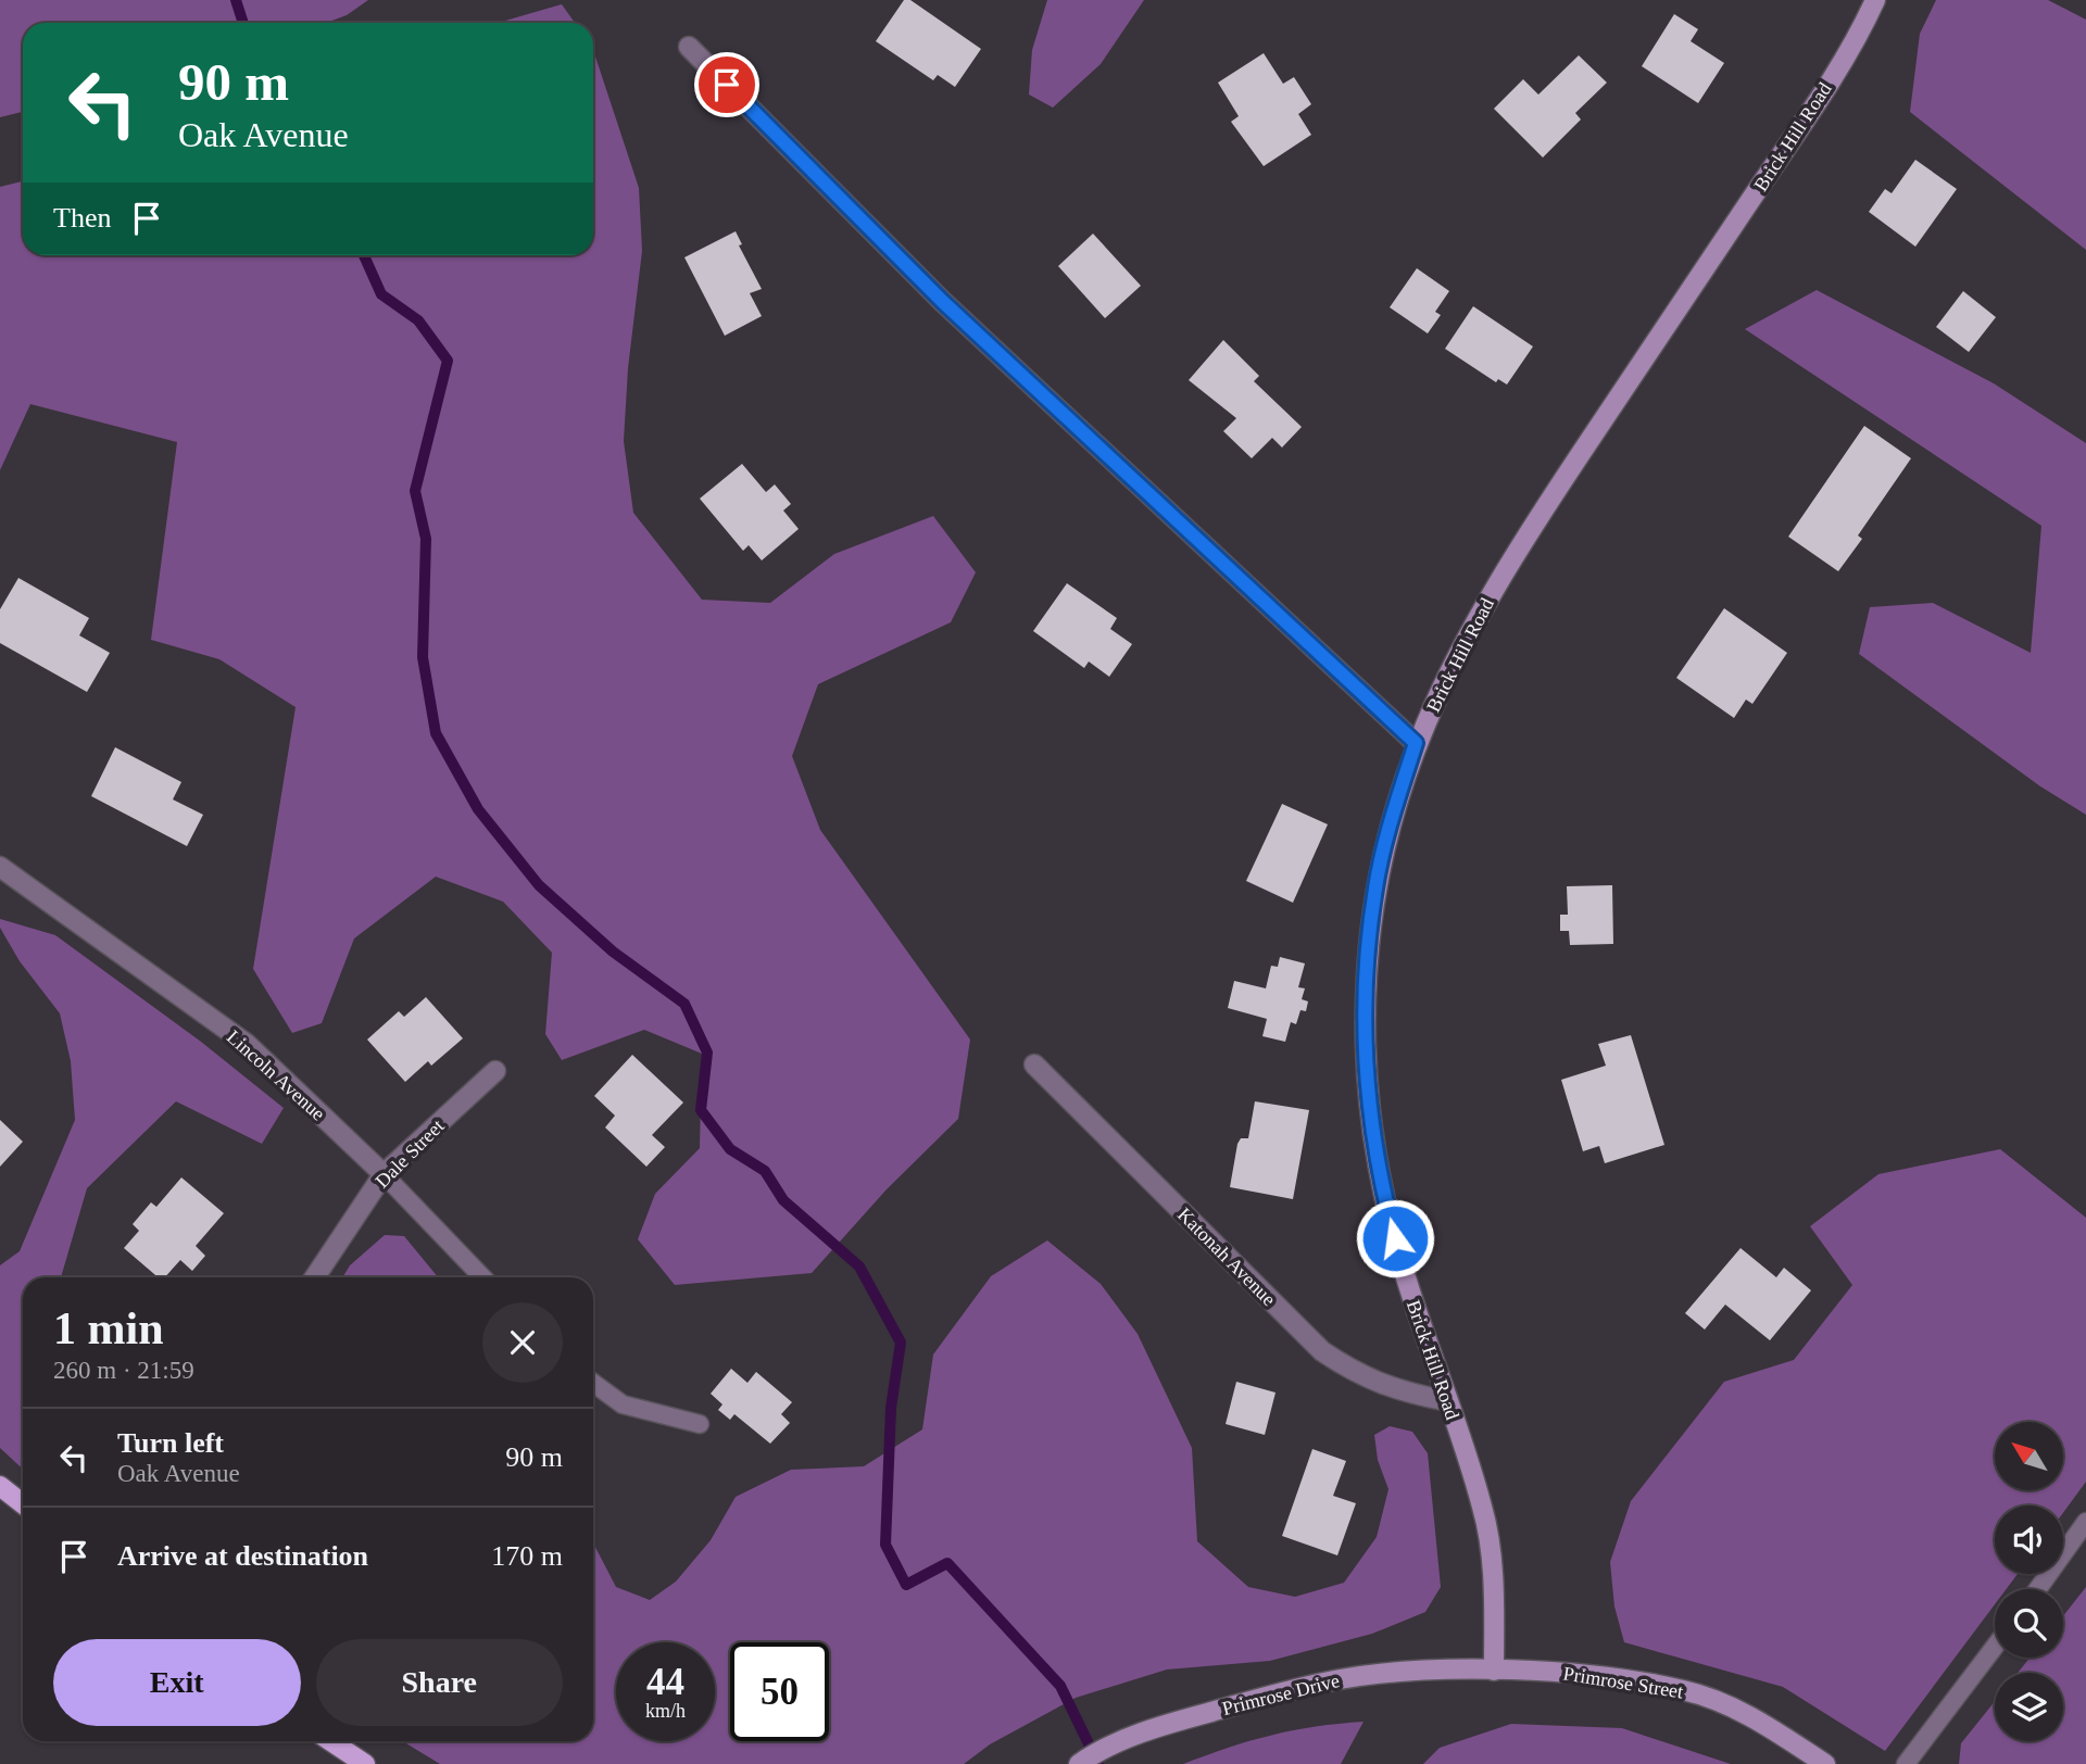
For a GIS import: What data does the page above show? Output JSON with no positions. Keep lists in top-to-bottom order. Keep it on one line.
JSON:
{"streets":{"main road":["Brick Hill Road","Primrose Street","Primrose Drive"],"street":["Lincoln Avenue","Dale Street","Katonah Avenue"]},"crossings":[["Brick Hill Road","Katonah Avenue"],["Brick Hill Road","Primrose Street"],["Brick Hill Road","Primrose Drive"],["Lincoln Avenue","Dale Street"],["Primrose Street","Primrose Drive"]],"north":"top left","page":{"turn":["90 m","Oak Avenue"],"then":"Then","heading":["1 min","260 m · 21:59"],"list":[{"name":"Turn left","note":"Oak Avenue","value":"90 m"},{"name":"Arrive at destination","value":"170 m"}],"buttons":["Exit","Share"],"speed":"44 km/h","limit":"50"}}
